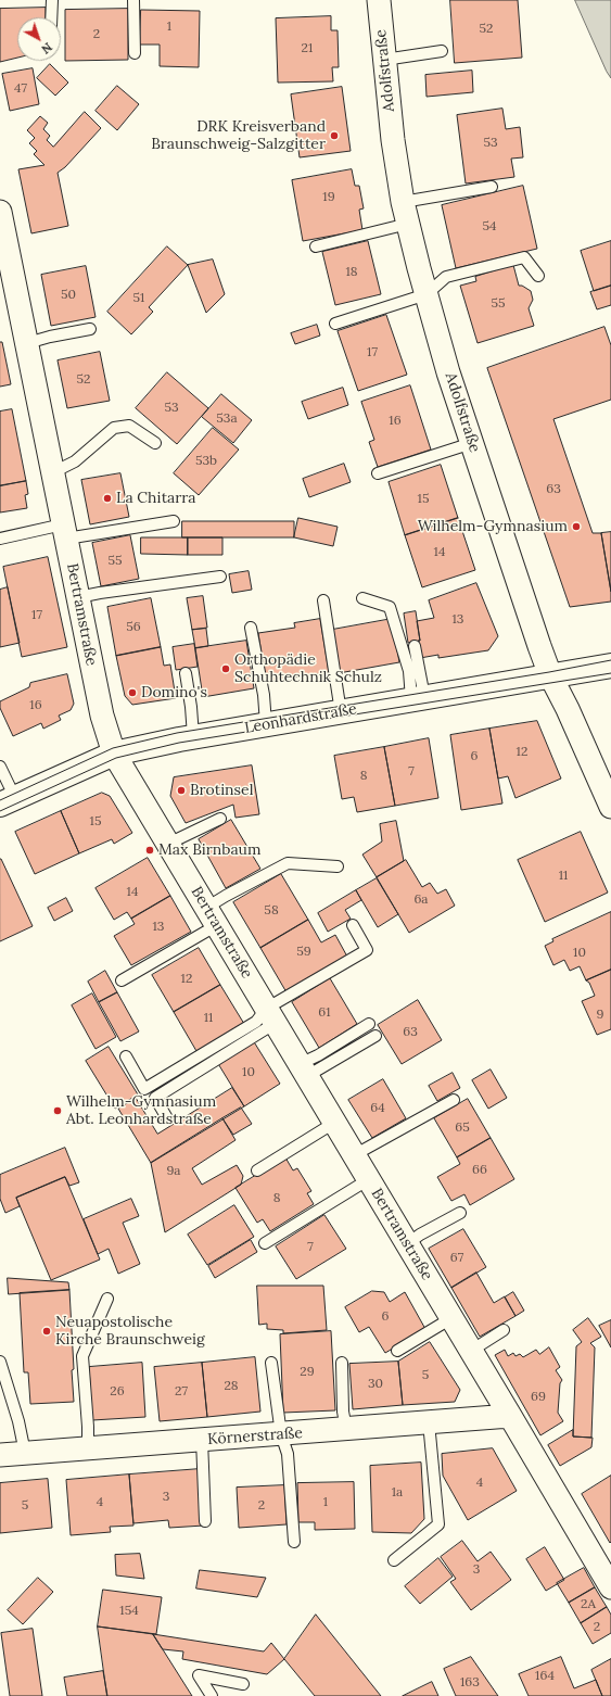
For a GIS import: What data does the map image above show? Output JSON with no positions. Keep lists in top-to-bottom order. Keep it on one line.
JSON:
{"streets":{"street":["Adolfstraße","Bertramstraße","Leonhardstraße","Körnerstraße"]},"crossings":[["Adolfstraße","Leonhardstraße"],["Bertramstraße","Leonhardstraße"],["Bertramstraße","Körnerstraße"]],"places":["DRK Kreisverband Braunschweig-Salzgitter","La Chitarra","Wilhelm-Gymnasium","Orthopädie Schuhtechnik Schulz","Domino's","Brotinsel","Max Birnbaum","Wilhelm-Gymnasium Abt. Leonhardstraße","Neuapostolische Kirche Braunschweig"],"house_numbers":["1","52","2","21","47","53","19","54","18","50","51","55","17","52","53","53a","16","53b","63","15","14","55","17","13","56","16","12","6","7","8","15","11","14","6a","58","13","59","10","12","61","9","11","63","10","64","65","66","9a","8","7","67","6","29","5","30","28","26","27","69","4","1a","3","4","1","5","2","3","2A","154","2","164","163"],"north":"bottom right"}
